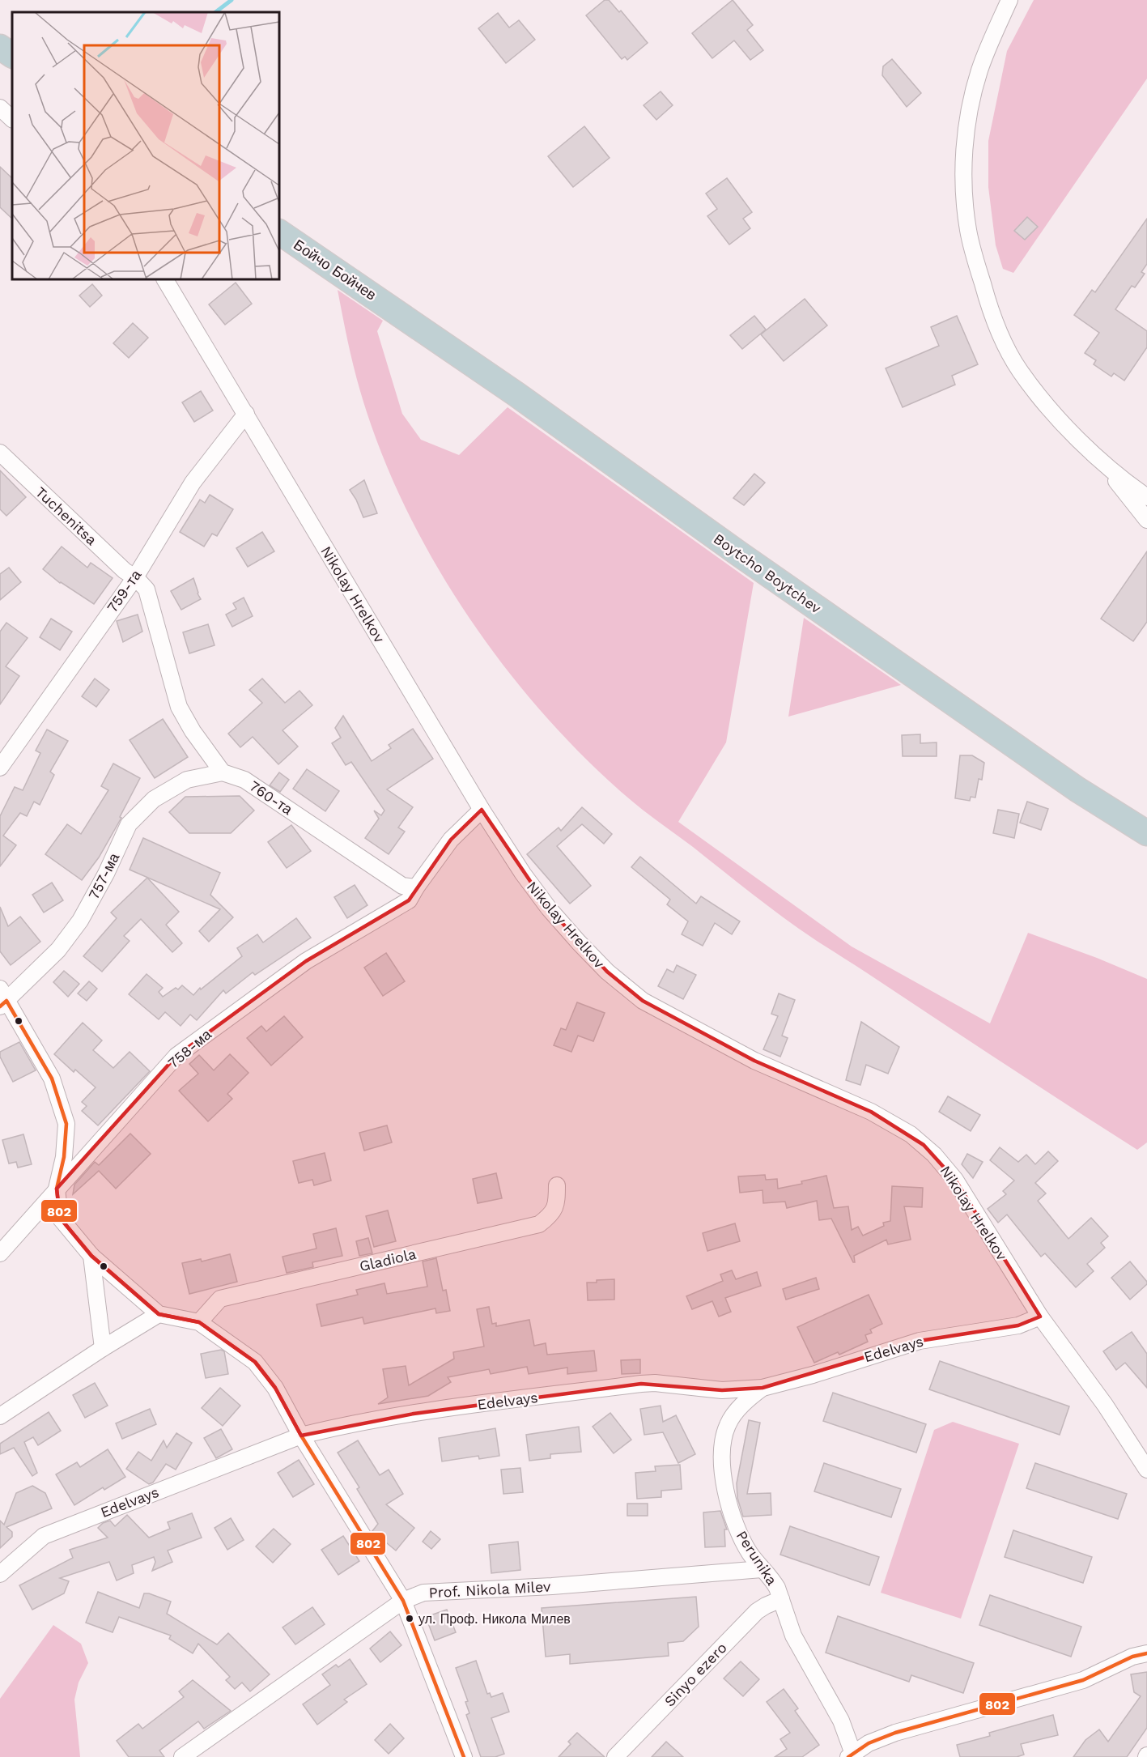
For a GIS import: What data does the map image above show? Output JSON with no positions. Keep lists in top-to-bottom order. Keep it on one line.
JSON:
{"streets":{"highway":["Бойчо Бойчев","Boytcho Boytchev"],"street":["Tuchenitsa","759-та","Nikolay Hrelkov","760-та","757-ма","758-ма","Gladiola","Edelvays","Perunika","Prof. Nikola Milev","Sinyo ezero"]},"crossings":[["Бойчо Бойчев","Boytcho Boytchev"],["Tuchenitsa","759-та"],["759-та","Nikolay Hrelkov"],["Nikolay Hrelkov","Edelvays"],["760-та","757-ма"],["760-та","758-ма"],["Edelvays","Perunika"],["Perunika","Prof. Nikola Milev"],["Perunika","Sinyo ezero"]],"places":["ул. Проф. Никола Милев"],"lines":["transit line 802"]}
